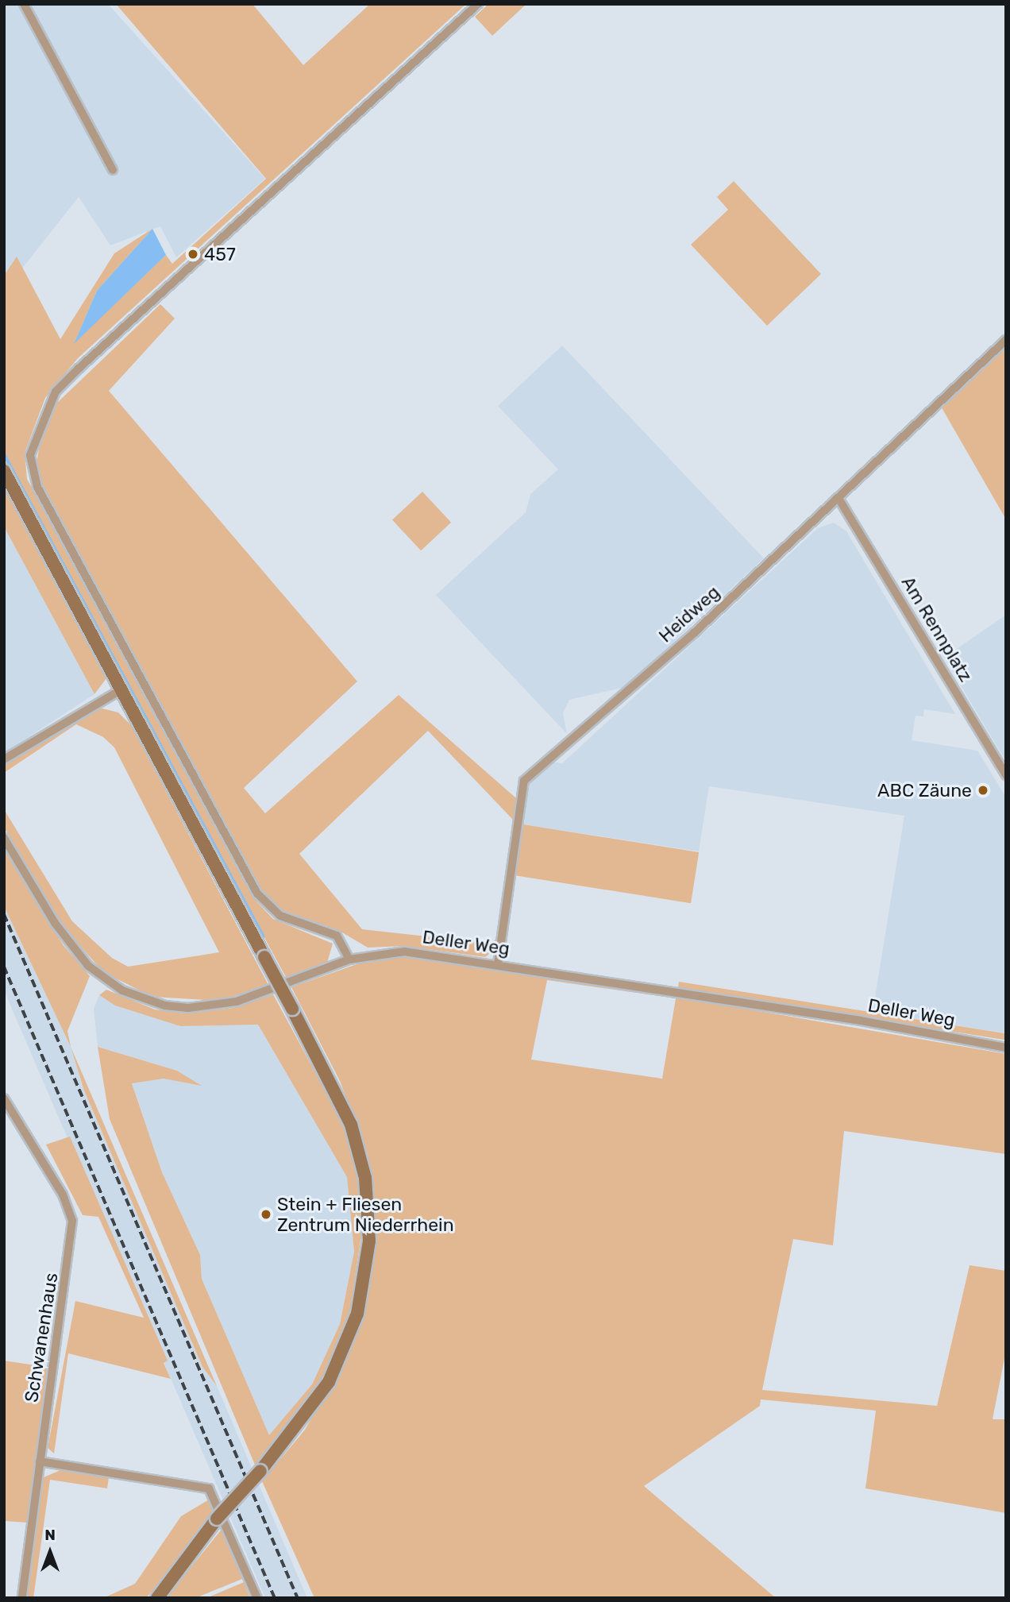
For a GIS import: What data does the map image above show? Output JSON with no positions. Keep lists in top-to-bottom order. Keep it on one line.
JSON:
{"streets":{"street":["Heidweg","Am Rennplatz","Deller Weg","Schwanenhaus"]},"crossings":[["Heidweg","Am Rennplatz"],["Heidweg","Deller Weg"]],"places":["457","ABC Zäune","Stein + Fliesen Zentrum Niederrhein"],"north":"top"}
